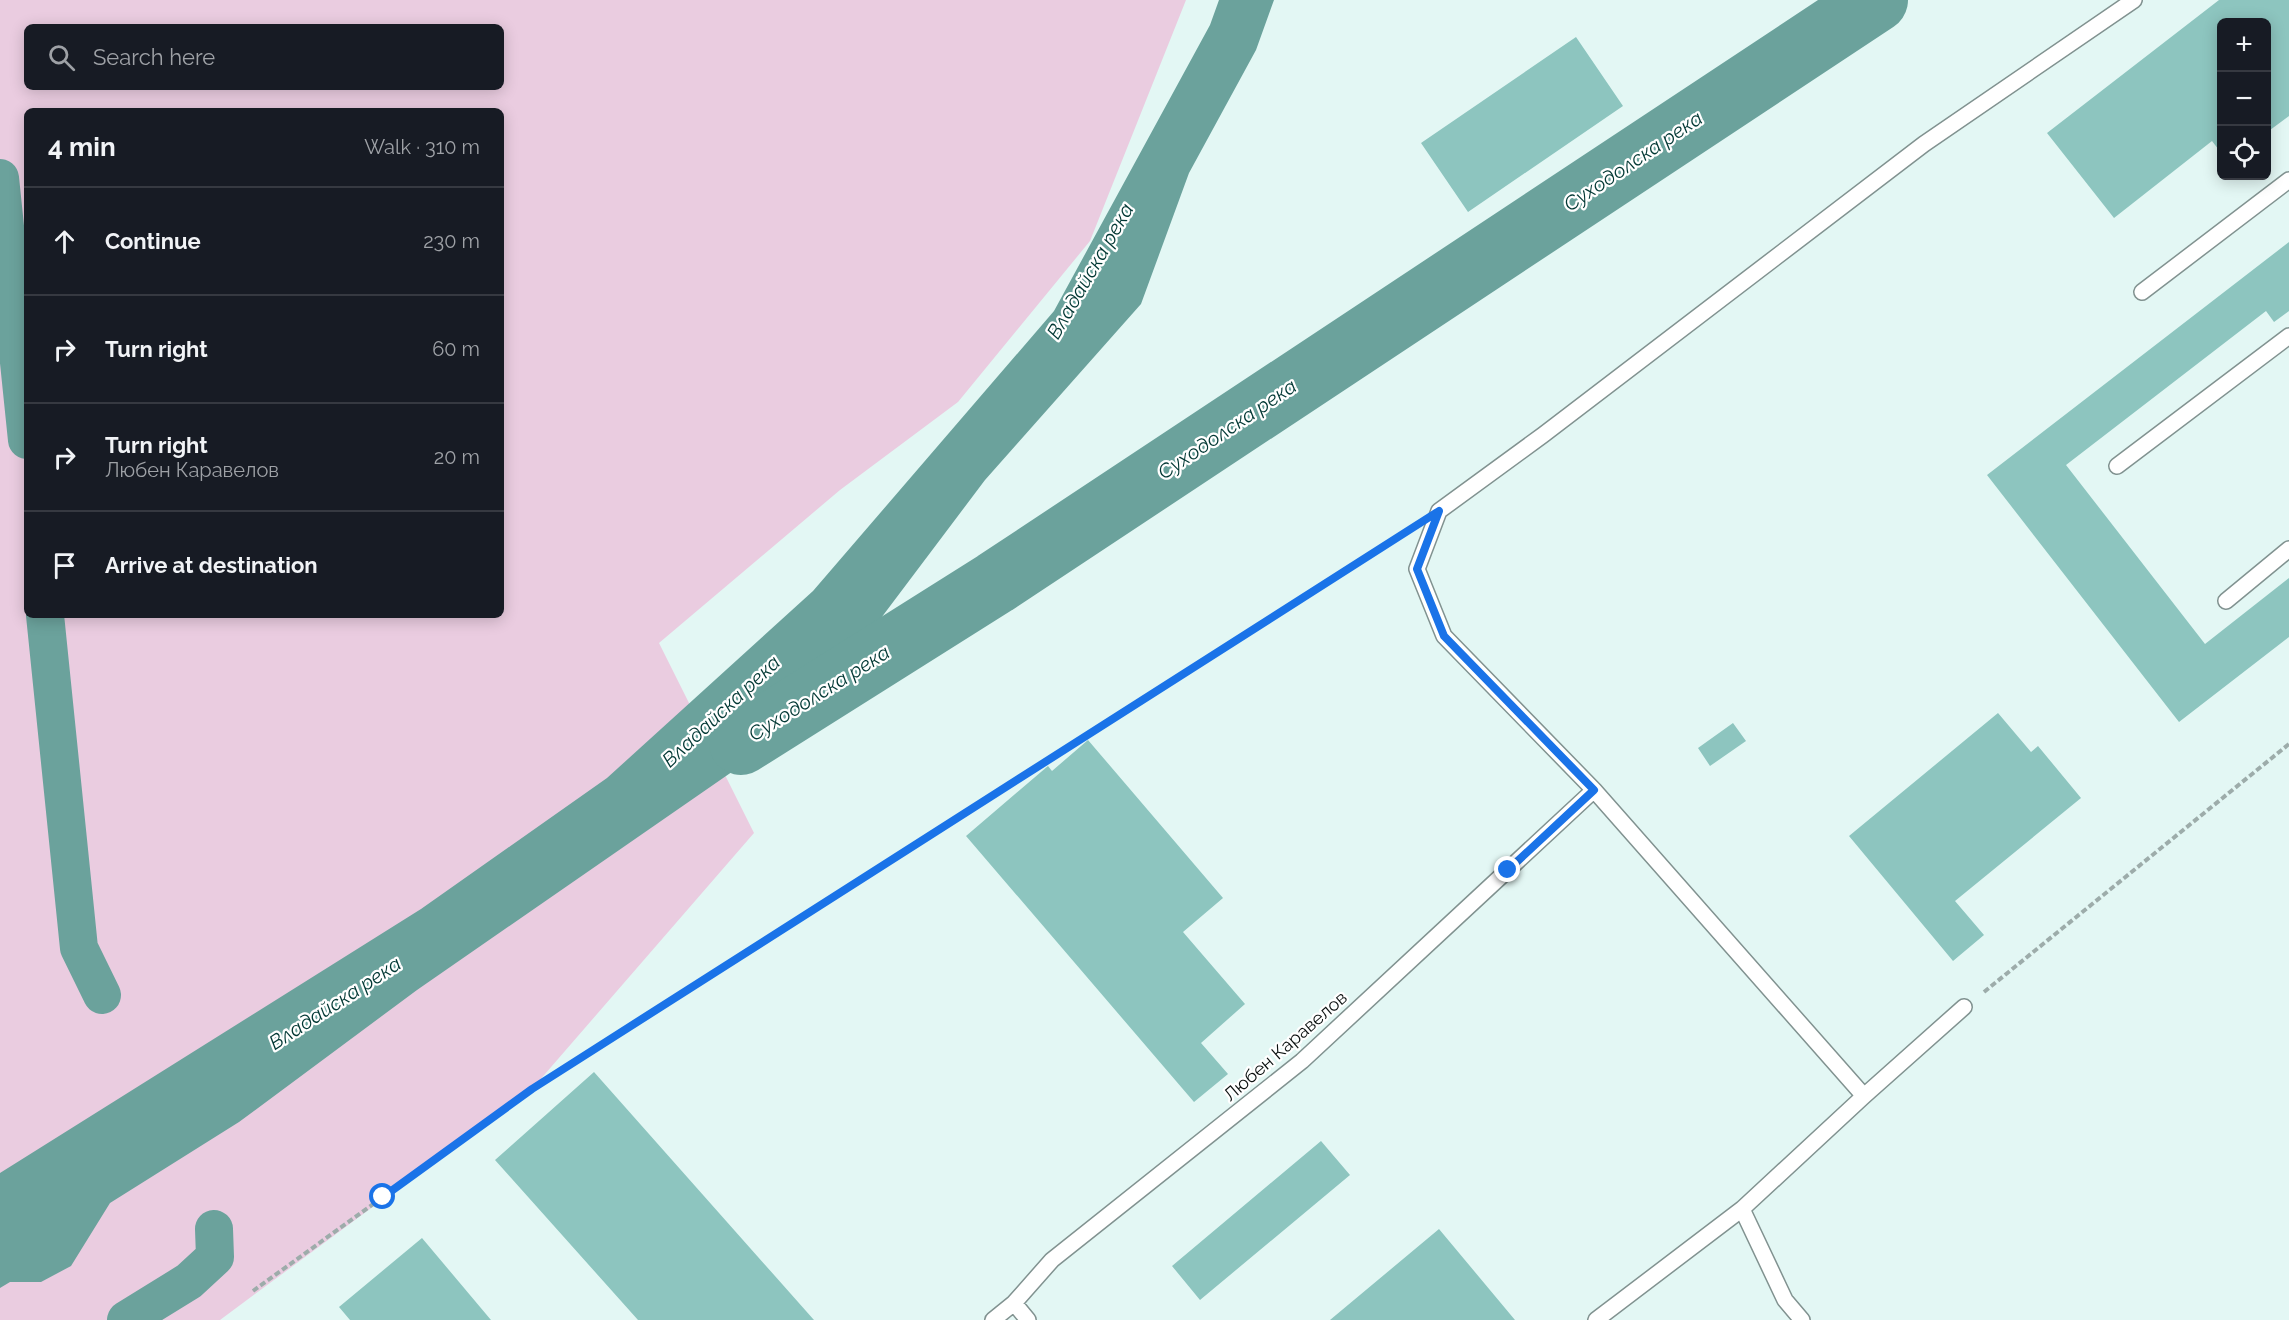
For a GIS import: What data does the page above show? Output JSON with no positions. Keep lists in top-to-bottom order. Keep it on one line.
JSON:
{"streets":{"lane":["Любен Каравелов"]},"water":["Суходолска река","Владайска река"],"page":{"map_buttons":["+","−"],"search":"Search here","heading":["4 min","Walk · 310 m"],"list":[["Continue","230 m"],["Turn right","60 m"],["Turn right","Любен Каравелов","20 m"],"Arrive at destination"]}}
